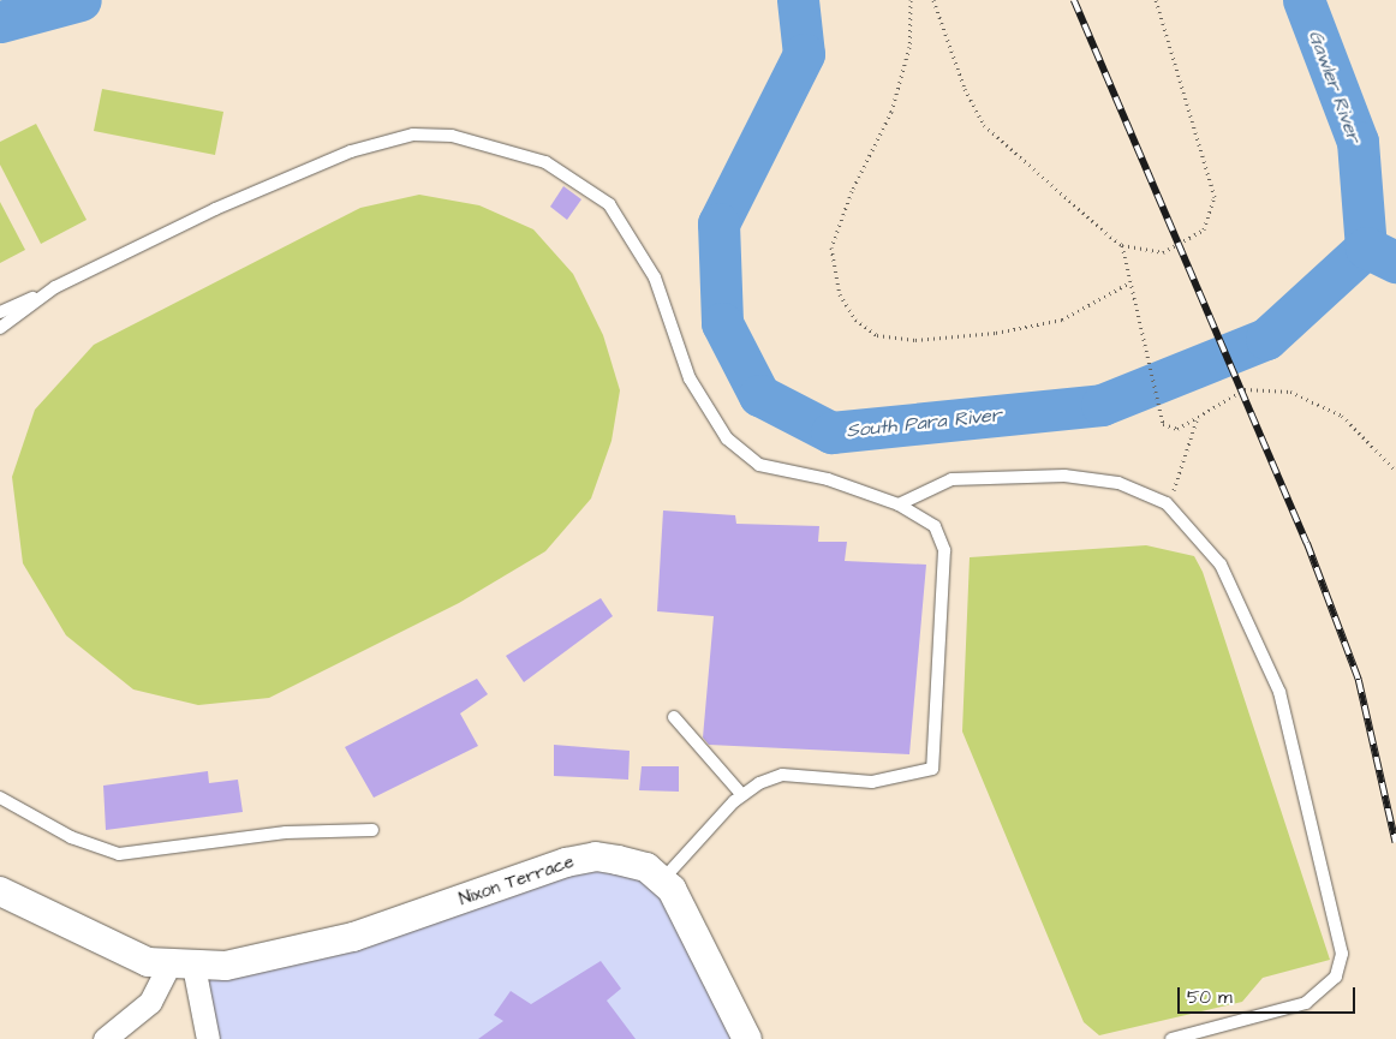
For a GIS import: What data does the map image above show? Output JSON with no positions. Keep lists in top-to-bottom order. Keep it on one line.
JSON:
{"streets":{"street":["Nixon Terrace"]},"water":["Gawler River","South Para River"],"scale_bar":"50 m"}
